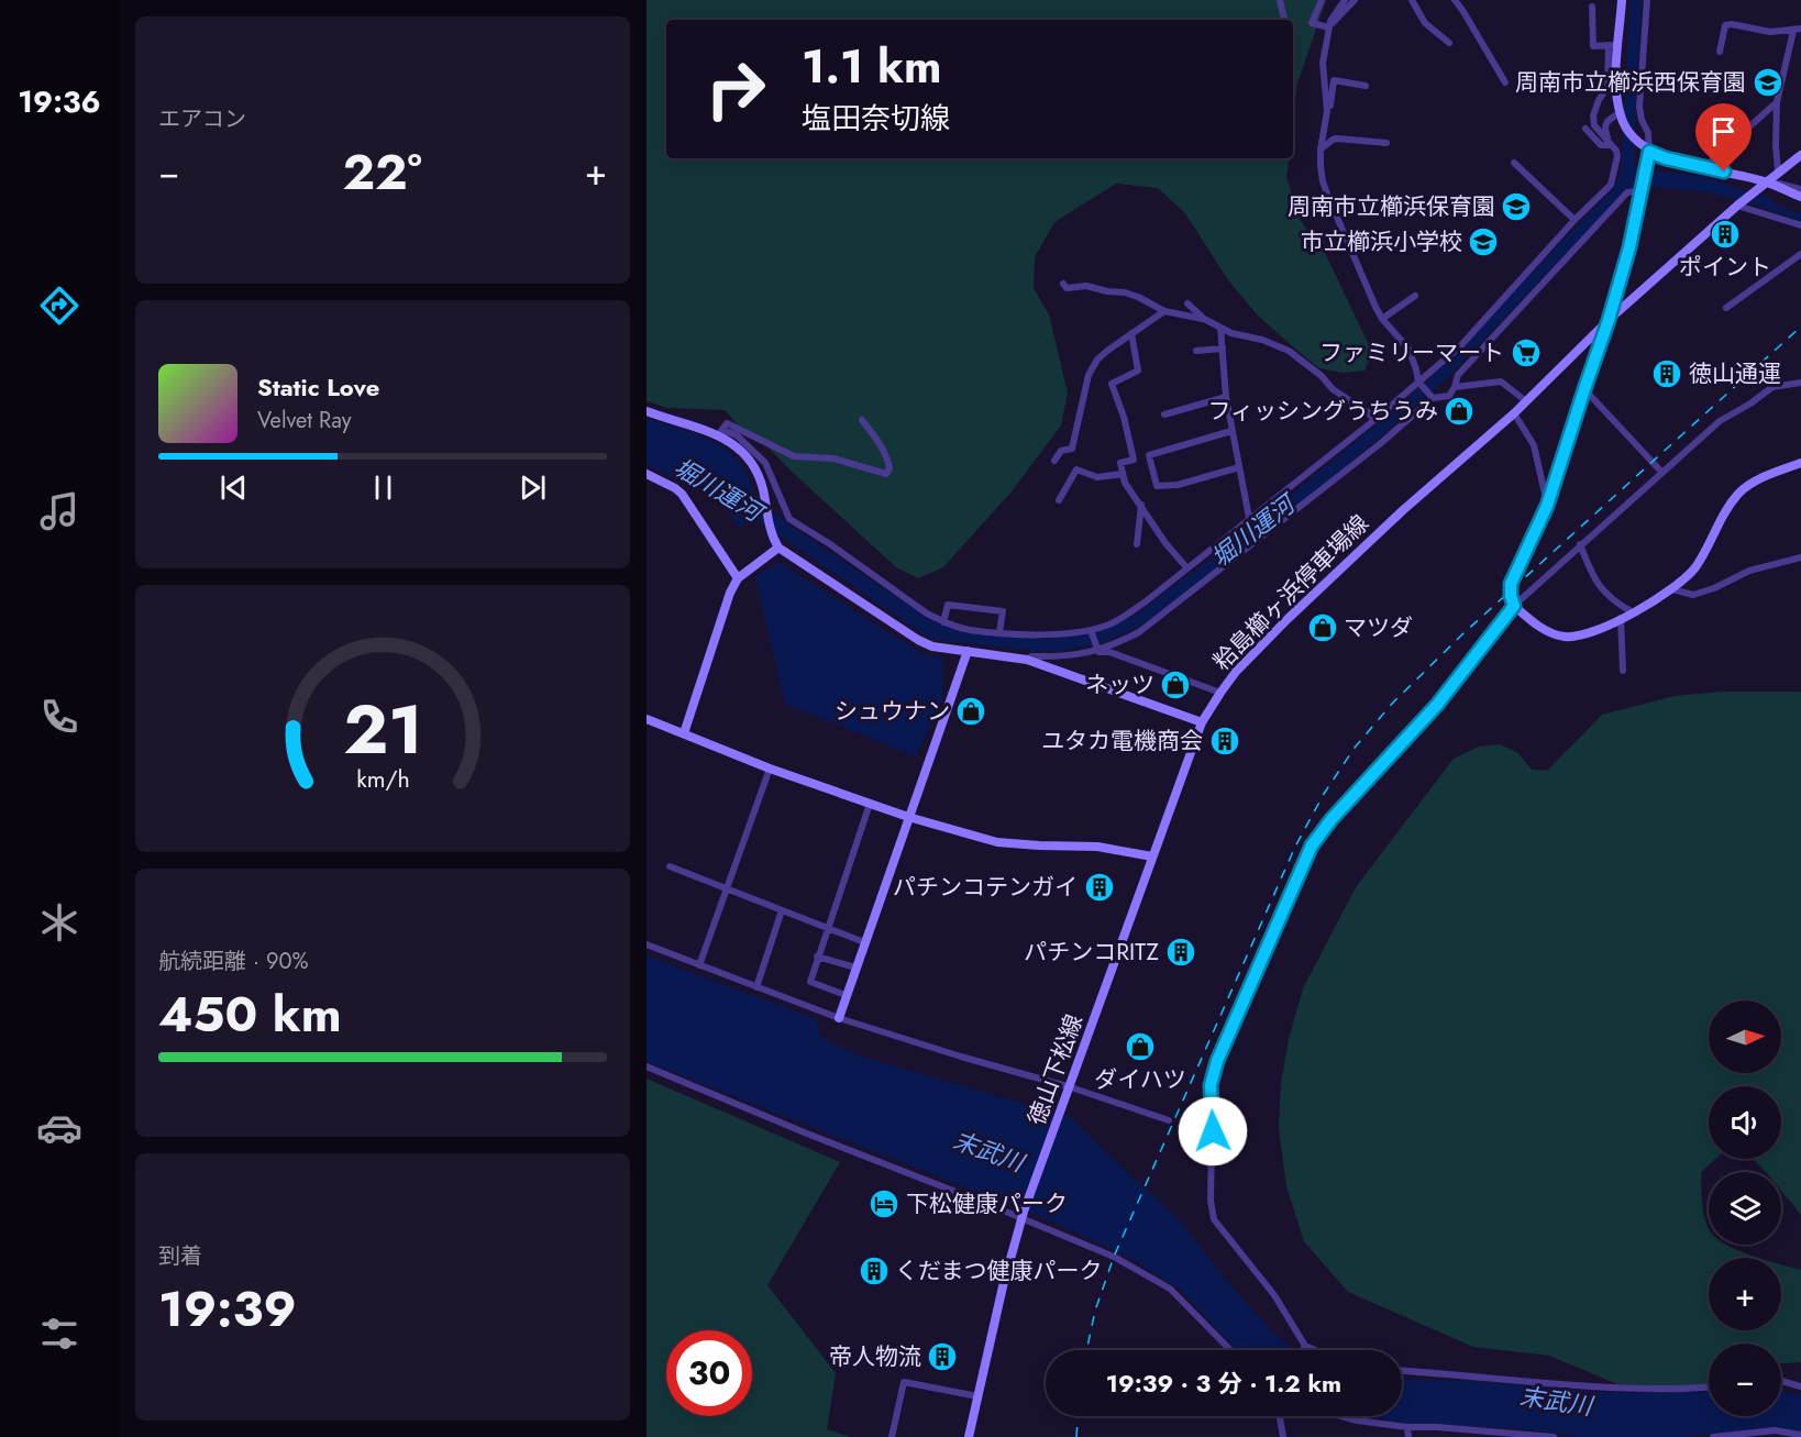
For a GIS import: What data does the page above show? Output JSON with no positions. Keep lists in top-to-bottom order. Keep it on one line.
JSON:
{"streets":{"main road":["粭島櫛ヶ浜停車場線","徳山下松線"]},"crossings":[["粭島櫛ヶ浜停車場線","徳山下松線"]],"water":["堀川運河","末武川"],"places":{"school or university":["周南市立櫛浜西保育園","周南市立櫛浜保育園","市立櫛浜小学校"],"building":["ポイント","徳山通運","ユタカ電機商会","パチンコテンガイ","パチンコRITZ","くだまつ健康パーク","帝人物流"],"supermarket":["ファミリーマート"],"shop":["フィッシングうちうみ","マツダ","ネッツ","シュウナン","ダイハツ"],"hotel":["下松健康パーク"]},"north":"right","page":{"tabs":"19:36","tile":["エアコン",["航続距離 · 90%","450 km"],["到着","19:39"]],"turn":["1.1 km","塩田奈切線"],"heat":["−","22°","+"],"song":["Static Love","Velvet Ray"],"map_buttons":["+","−"],"limit":"30","trip":"19:39 · 3 分 · 1.2 km","gauge":["21","km/h"]}}
